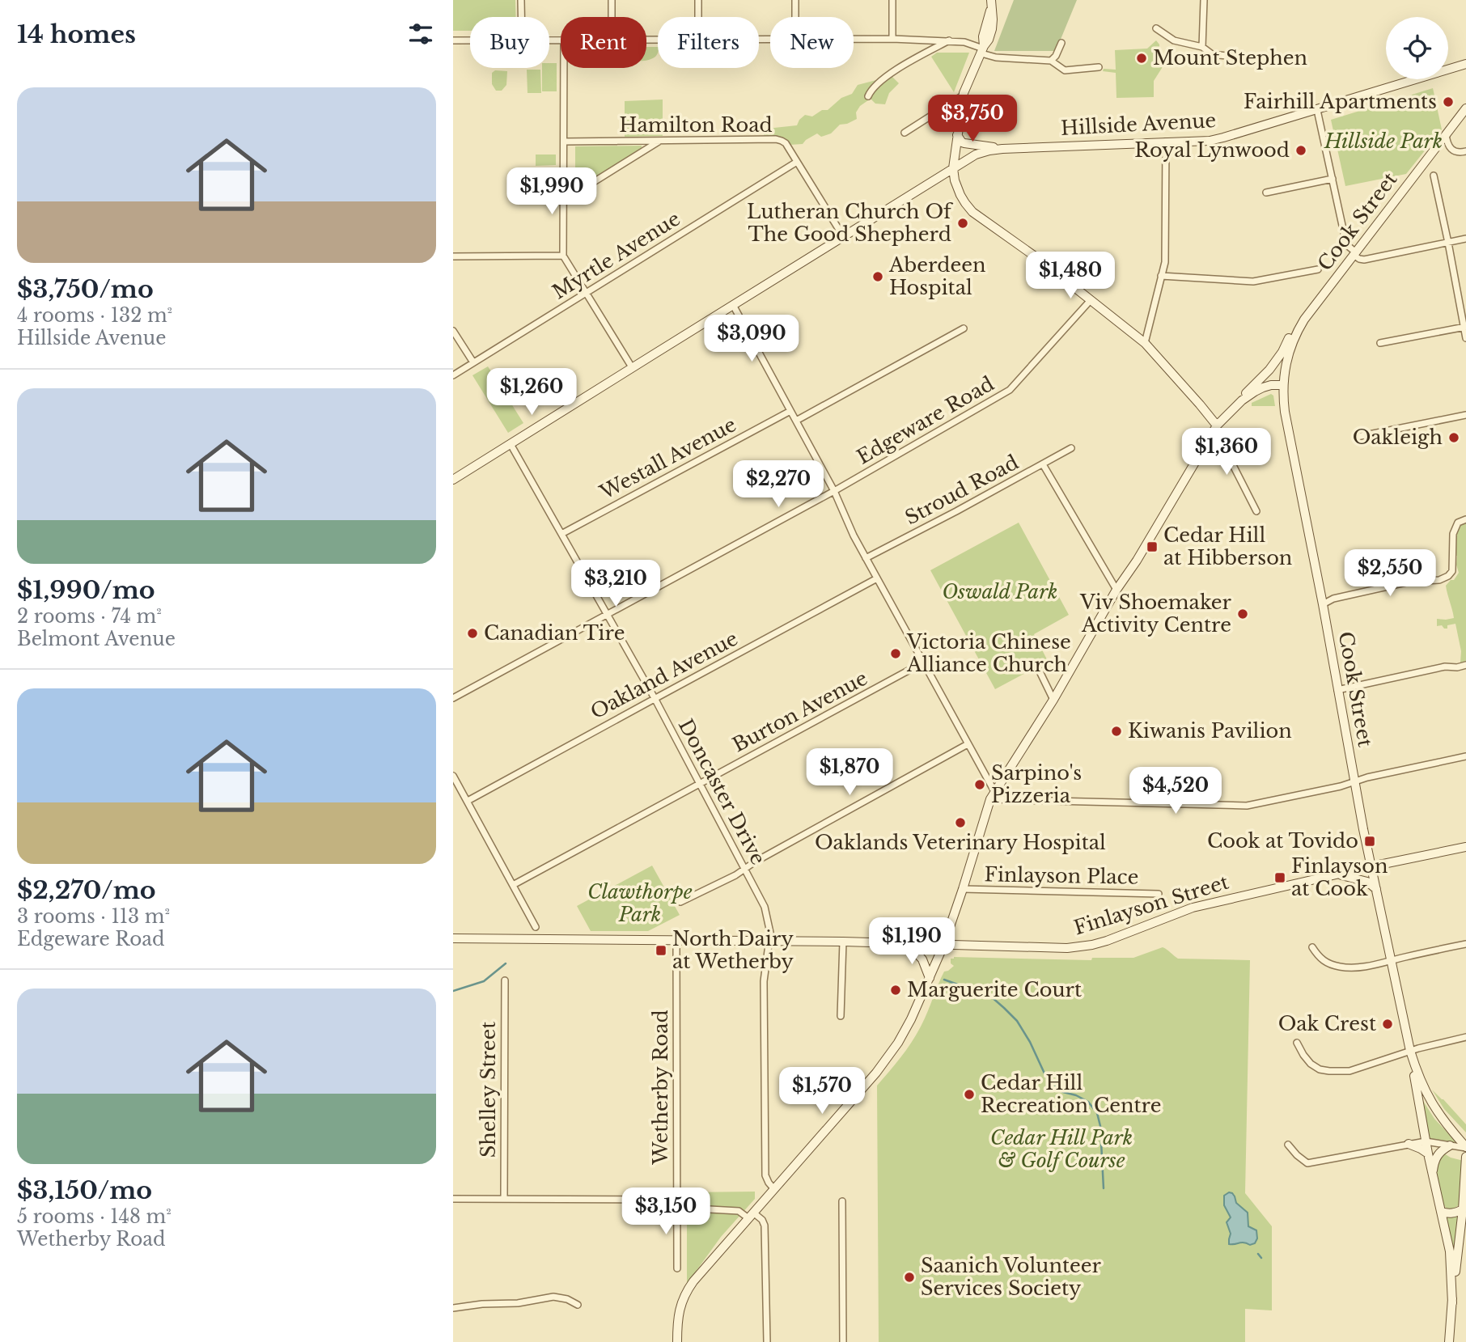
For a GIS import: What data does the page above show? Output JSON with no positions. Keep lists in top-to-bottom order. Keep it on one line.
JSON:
{"streets":{"street":["Hillside Avenue","Hamilton Road","Cook Street","Myrtle Avenue","Edgeware Road","Westall Avenue","Stroud Road","Oakland Avenue","Burton Avenue","Doncaster Drive","Finlayson Place","Finlayson Street","Wetherby Road","Shelley Street"]},"crossings":[["Hillside Avenue","Hamilton Road"],["Hillside Avenue","Doncaster Drive"],["Hamilton Road","Myrtle Avenue"],["Cook Street","Finlayson Street"],["Edgeware Road","Doncaster Drive"],["Westall Avenue","Doncaster Drive"],["Oakland Avenue","Doncaster Drive"],["Burton Avenue","Doncaster Drive"],["Doncaster Drive","Finlayson Street"],["Finlayson Street","Wetherby Road"]],"parks":["Hillside Park","Oswald Park","Clawthorpe Park","Cedar Hill Park & Golf Course"],"places":{"other":["Mount Stephen","Fairhill Apartments","Royal Lynwood","Lutheran Church Of The Good Shepherd","Aberdeen Hospital","Oakleigh","Viv Shoemaker Activity Centre","Canadian Tire","Victoria Chinese Alliance Church","Kiwanis Pavilion","Sarpino's Pizzeria","Oaklands Veterinary Hospital","Marguerite Court","Oak Crest","Cedar Hill Recreation Centre","Saanich Volunteer Services Society"],"transit":["Cedar Hill at Hibberson","Cook at Tovido","Finlayson at Cook","North Dairy at Wetherby"]},"page":{"heading":"14 homes","chip":["Buy","Rent","Filters","New"],"list":[{"name":"$3,750/mo","note":"4 rooms · 132 m² · Hillside Avenue"},{"name":"$1,990/mo","note":"2 rooms · 74 m² · Belmont Avenue"},{"name":"$2,270/mo","note":"3 rooms · 113 m² · Edgeware Road"},{"name":"$3,150/mo","note":"5 rooms · 148 m² · Wetherby Road"}],"price":["$3,750","$1,990","$1,480","$3,090","$1,260","$1,360","$2,270","$2,550","$3,210","$1,870","$4,520","$1,190","$1,570","$3,150"]}}
